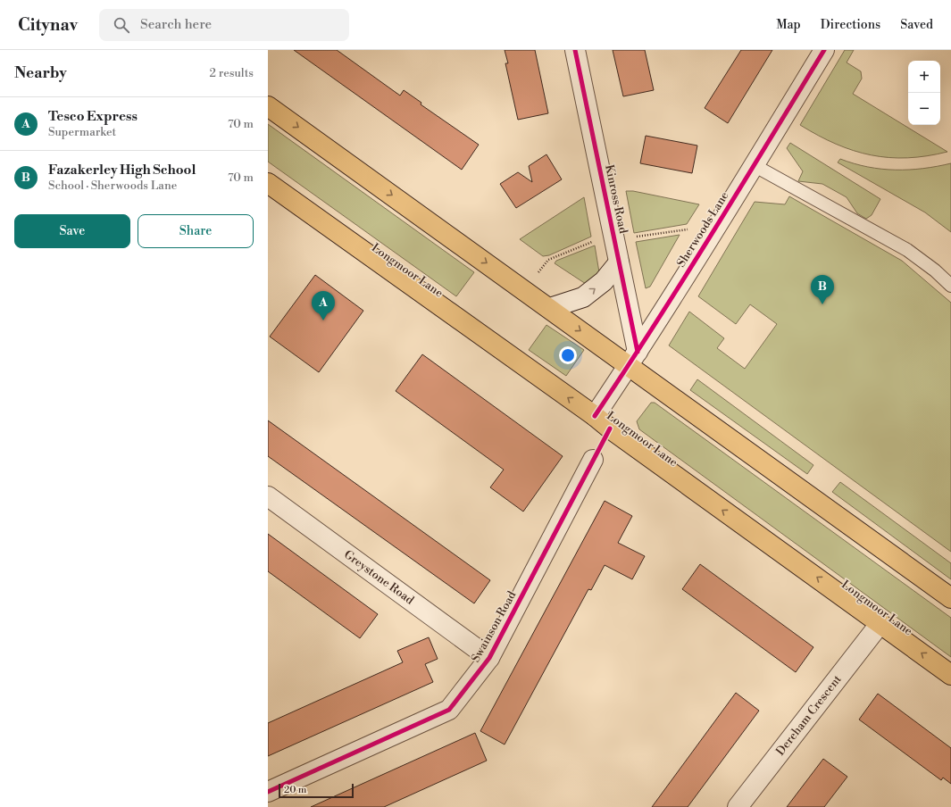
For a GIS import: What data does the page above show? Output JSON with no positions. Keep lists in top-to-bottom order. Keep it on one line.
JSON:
{"streets":{"main road":["Longmoor Lane"],"street":["Kinross Road","Sherwoods Lane","Greystone Road","Swainson Road","Dereham Crescent"]},"crossings":[["Kinross Road","Sherwoods Lane"],["Sherwoods Lane","Longmoor Lane"],["Longmoor Lane","Dereham Crescent"],["Greystone Road","Swainson Road"]],"scale_bar":"20 m","page":{"header":"Citynav","search":"Search here","nav":["Map","Directions","Saved"],"heading":["Nearby","2 results"],"map_buttons":["+","−"],"list":[{"mark":"A","name":"Tesco Express","note":"Supermarket","value":"70 m"},{"mark":"B","name":"Fazakerley High School","note":"School · Sherwoods Lane","value":"70 m"}],"buttons":["Save","Share"],"pins":["B","A"],"scale":"20 m"}}
